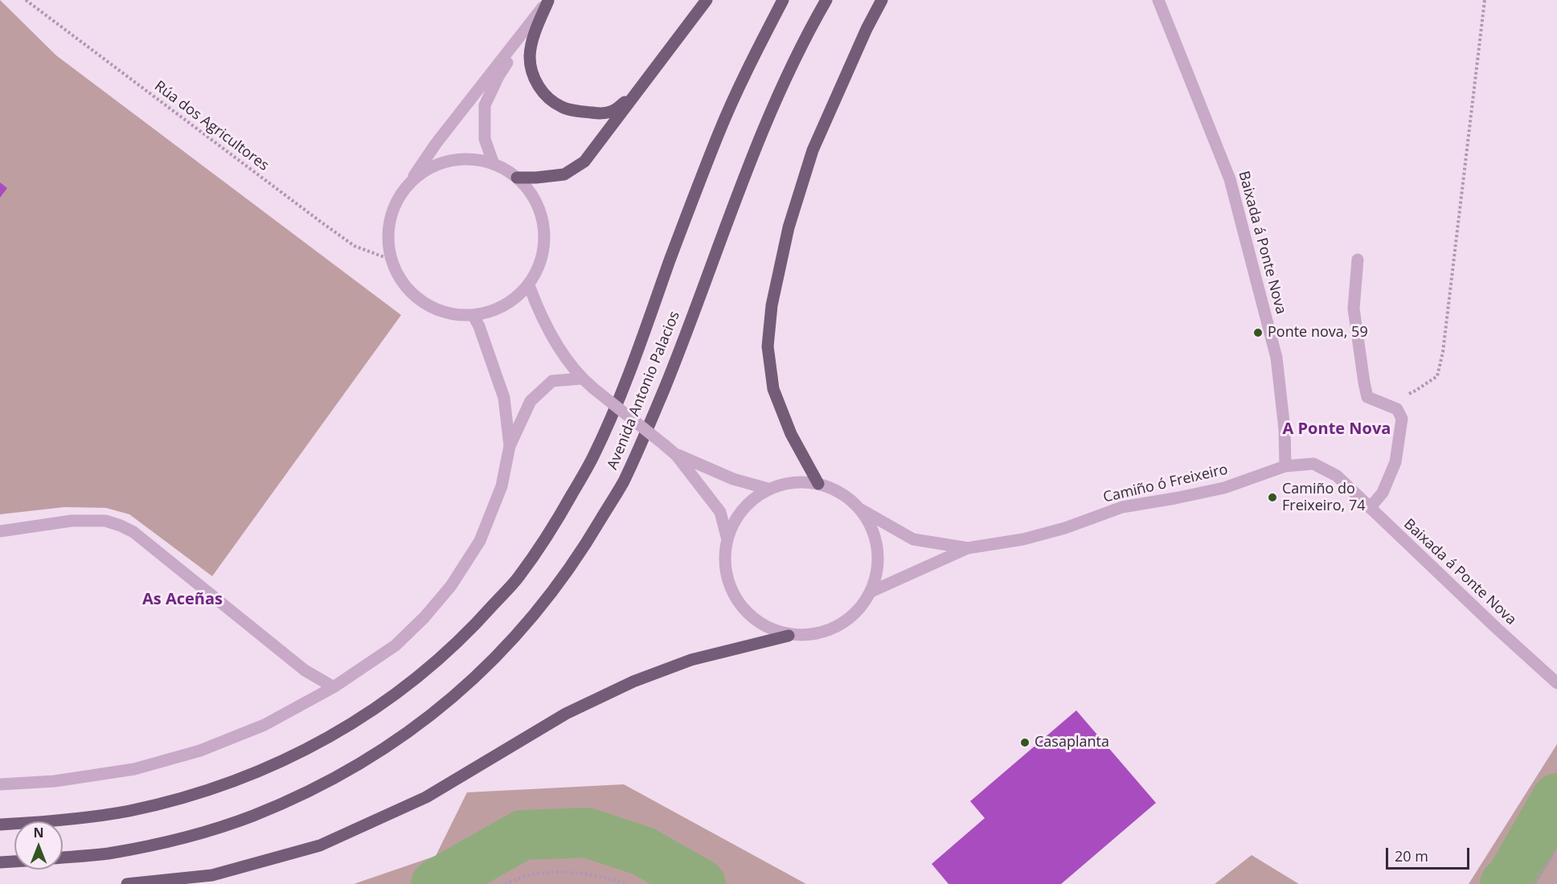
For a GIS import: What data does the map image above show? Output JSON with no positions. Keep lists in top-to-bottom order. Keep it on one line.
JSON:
{"streets":{"main road":["Avenida Antonio Palacios"],"street":["Baixada á Ponte Nova","Camiño ó Freixeiro"],"path":["Rúa dos Agricultores"]},"crossings":[["Baixada á Ponte Nova","Camiño ó Freixeiro"]],"districts":["A Ponte Nova","As Aceñas"],"places":["Ponte nova, 59","Camiño do Freixeiro, 74","Casaplanta"],"scale_bar":"20 m","north":"top"}
